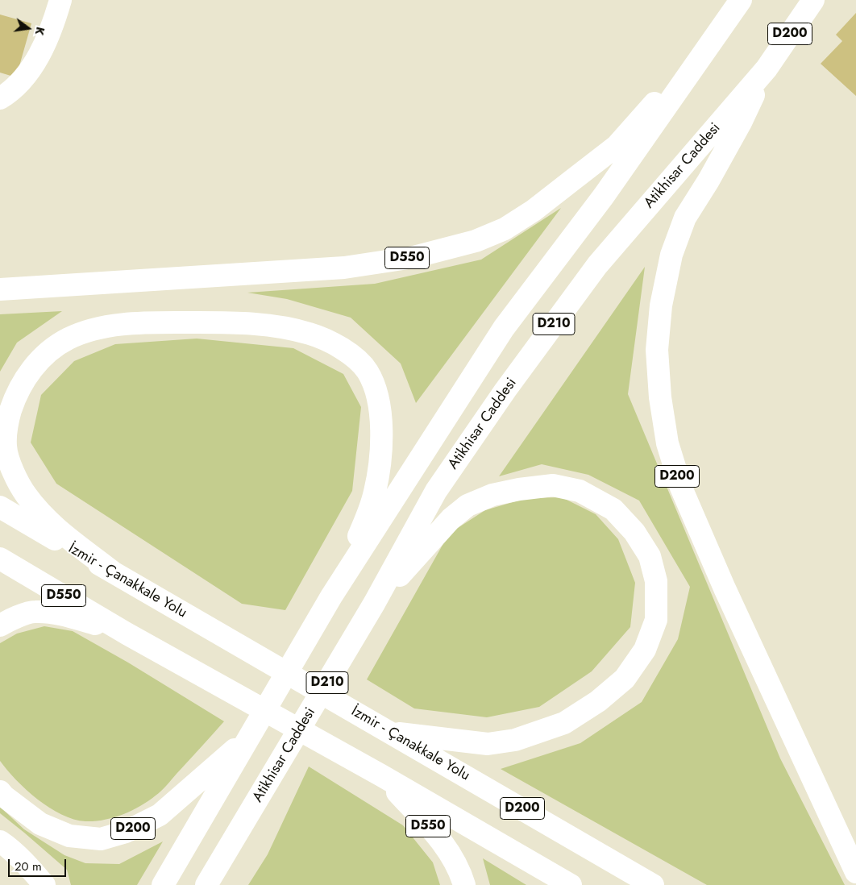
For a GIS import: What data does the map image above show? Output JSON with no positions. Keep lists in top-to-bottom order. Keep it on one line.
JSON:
{"streets":{"main road":["D200","Atikhisar Caddesi","D550","D210","İzmir - Çanakkale Yolu"]},"crossings":[["D200","Atikhisar Caddesi"],["D200","D550"]],"scale_bar":"20 m","north":"right"}
